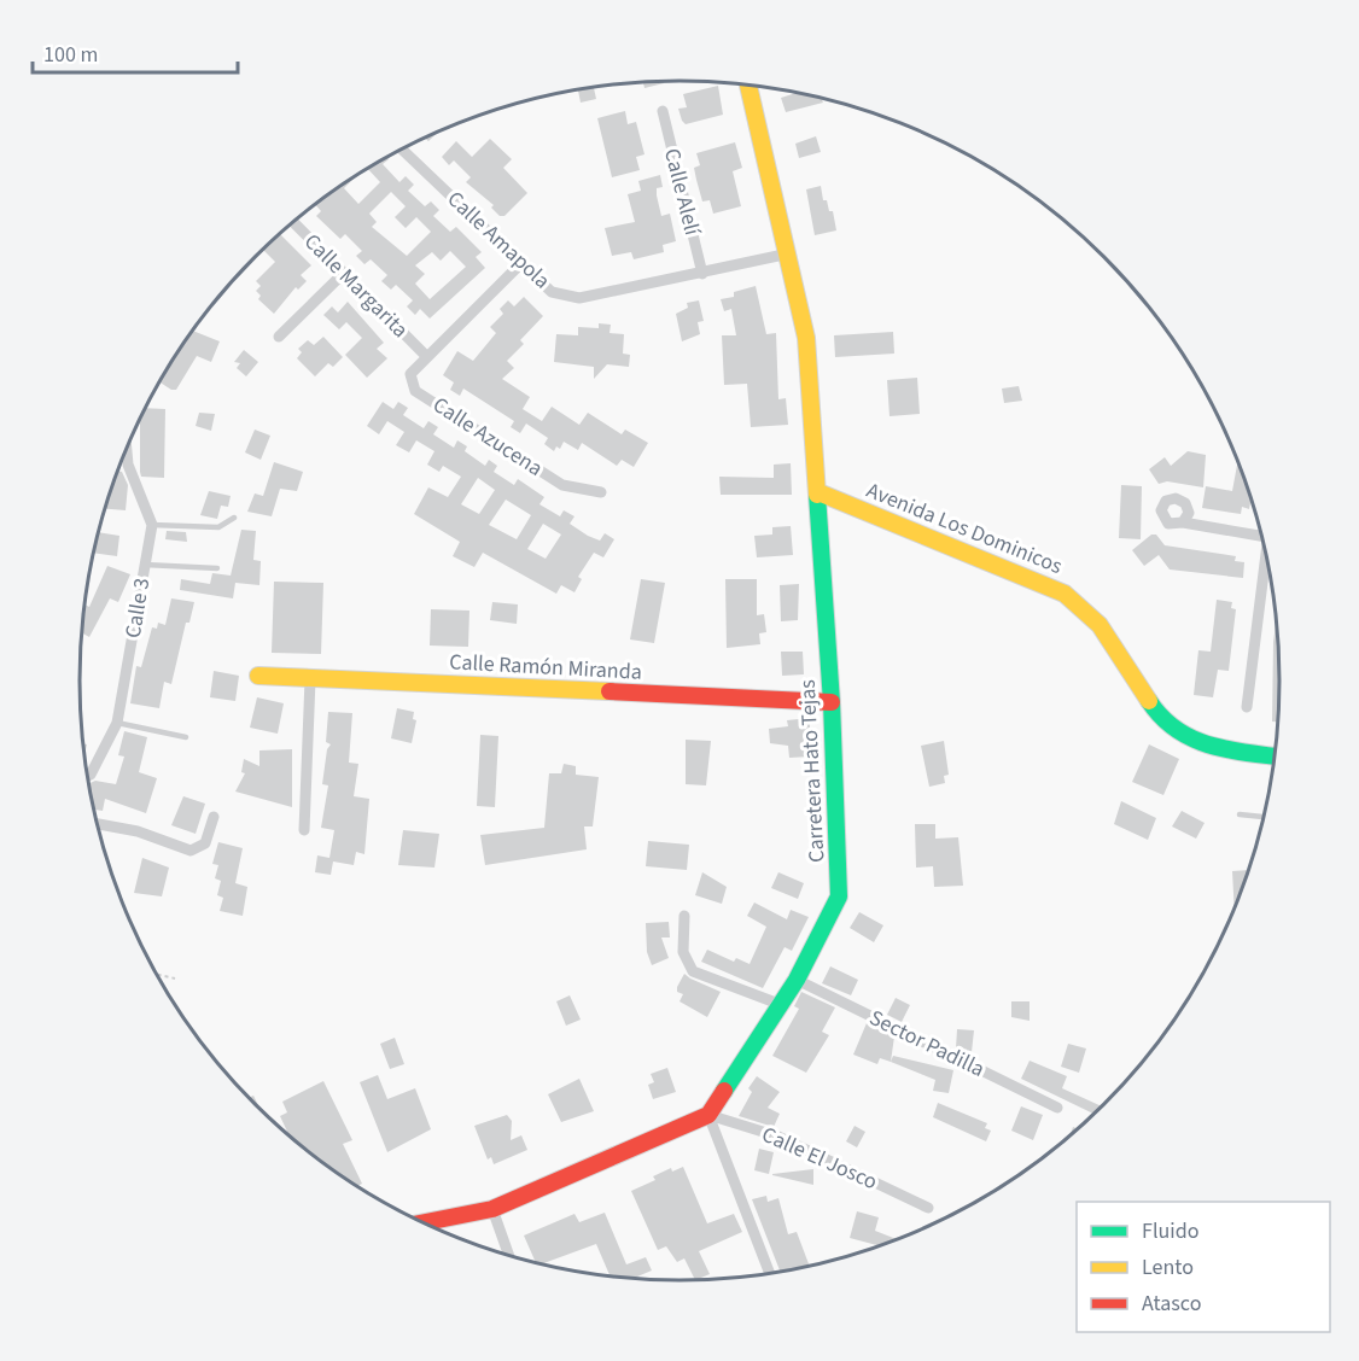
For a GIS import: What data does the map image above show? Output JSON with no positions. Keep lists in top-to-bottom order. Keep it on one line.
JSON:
{"streets":{"street":["Calle Alelí","Calle Amapola","Calle Margarita","Calle Azucena","Avenida Los Dominicos","Calle 3","Calle Ramón Miranda","Carretera Hato Tejas","Sector Padilla","Calle El Josco"]},"crossings":[["Calle Alelí","Calle Amapola"],["Calle Amapola","Calle Azucena"],["Calle Amapola","Carretera Hato Tejas"],["Calle Margarita","Calle Azucena"],["Avenida Los Dominicos","Carretera Hato Tejas"],["Calle Ramón Miranda","Carretera Hato Tejas"],["Carretera Hato Tejas","Sector Padilla"],["Carretera Hato Tejas","Calle El Josco"]],"legend":["Fluido","Lento","Atasco"],"scale_bar":"100 m"}
